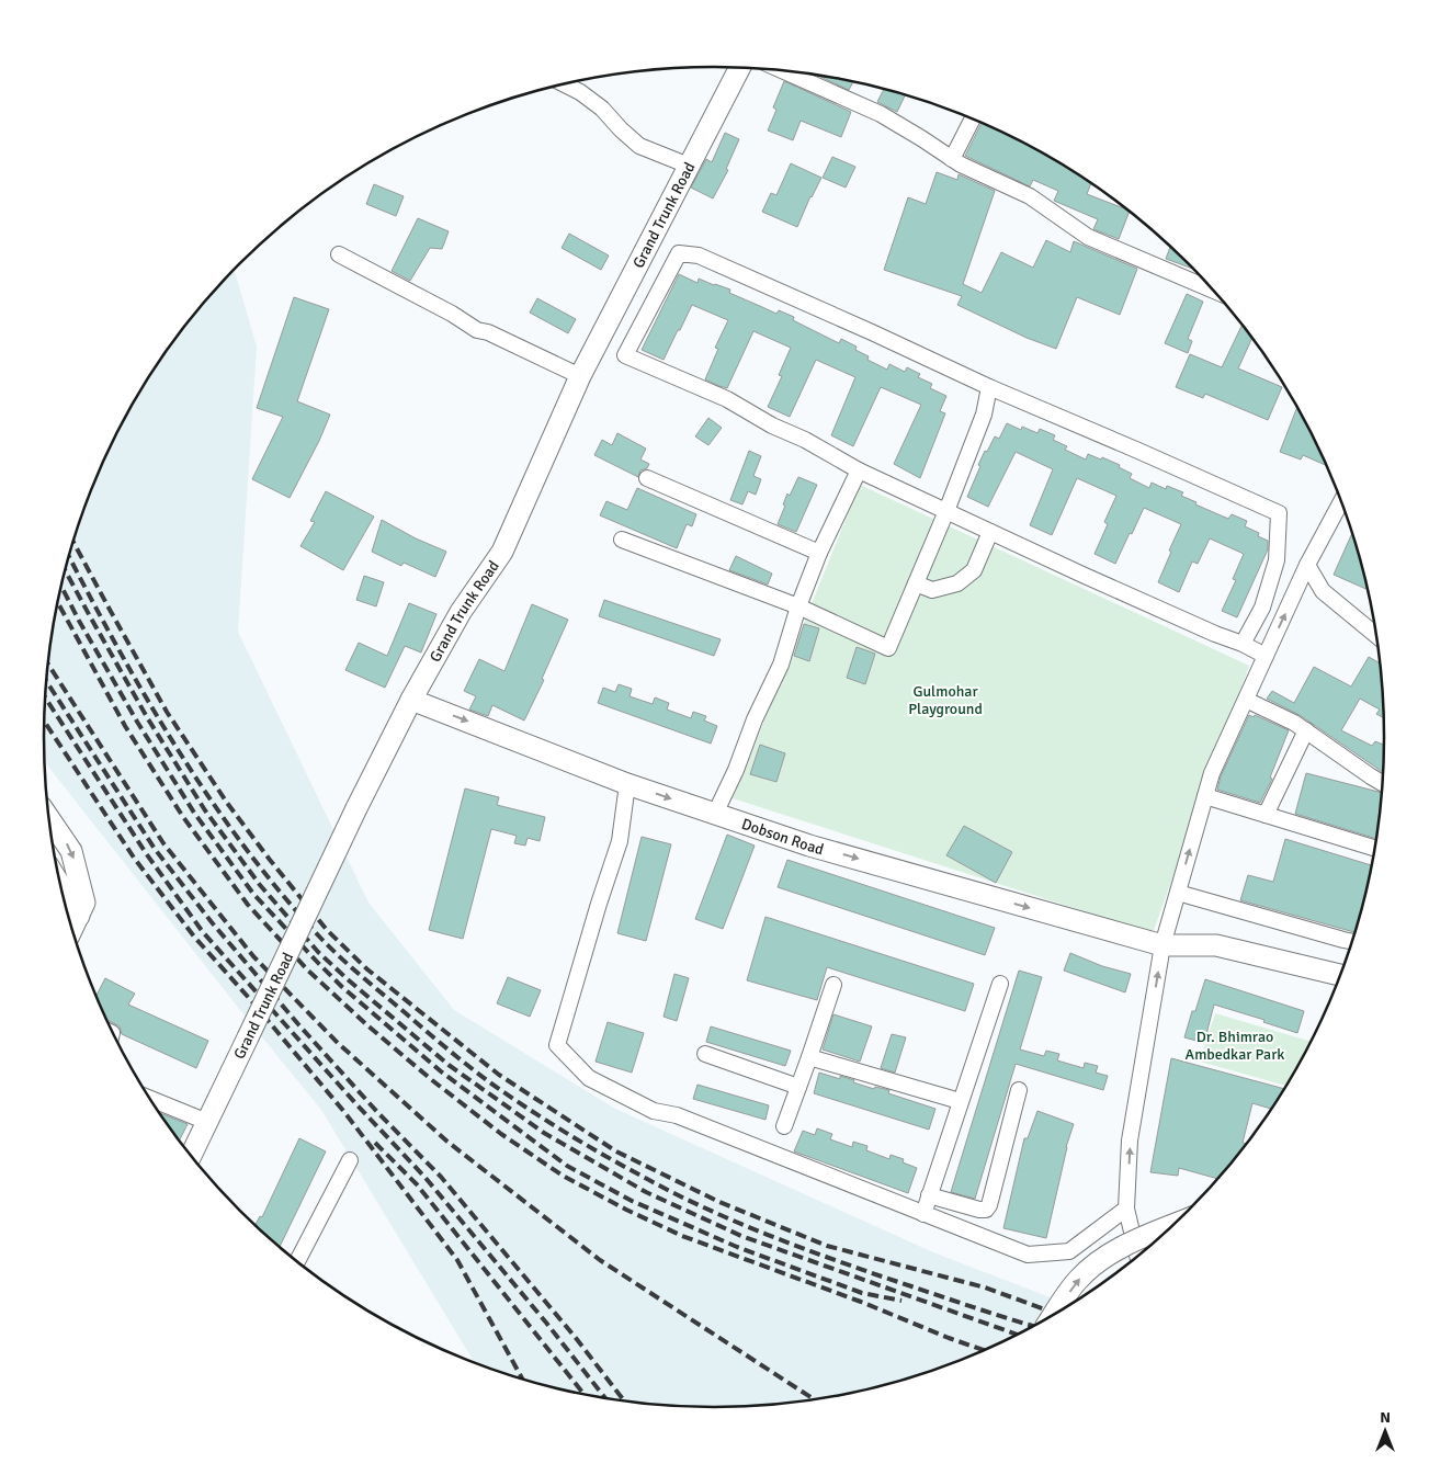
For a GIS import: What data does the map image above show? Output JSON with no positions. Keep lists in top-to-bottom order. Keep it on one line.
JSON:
{"streets":{"main road":["Grand Trunk Road","Dobson Road"]},"crossings":[["Grand Trunk Road","Dobson Road"]],"one_way":["Dobson Road"],"parks":["Gulmohar Playground","Dr. Bhimrao Ambedkar Park"],"north":"top"}
